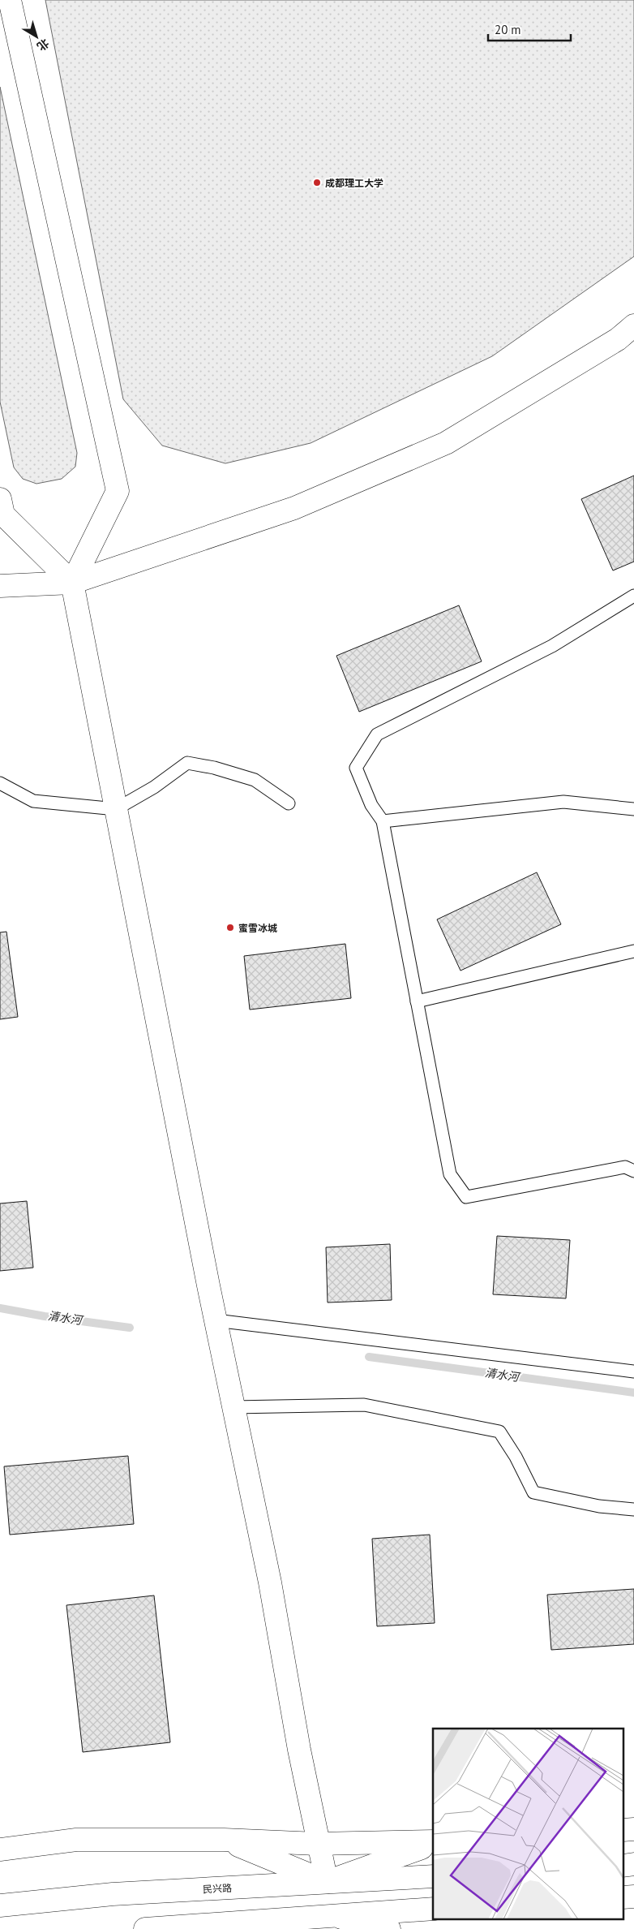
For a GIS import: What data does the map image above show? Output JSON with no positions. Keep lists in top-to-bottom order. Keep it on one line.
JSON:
{"streets":{"street":["民兴路"]},"water":["清水河"],"places":["成都理工大学","蜜雪冰城"],"scale_bar":"20 m","north":"bottom right"}
